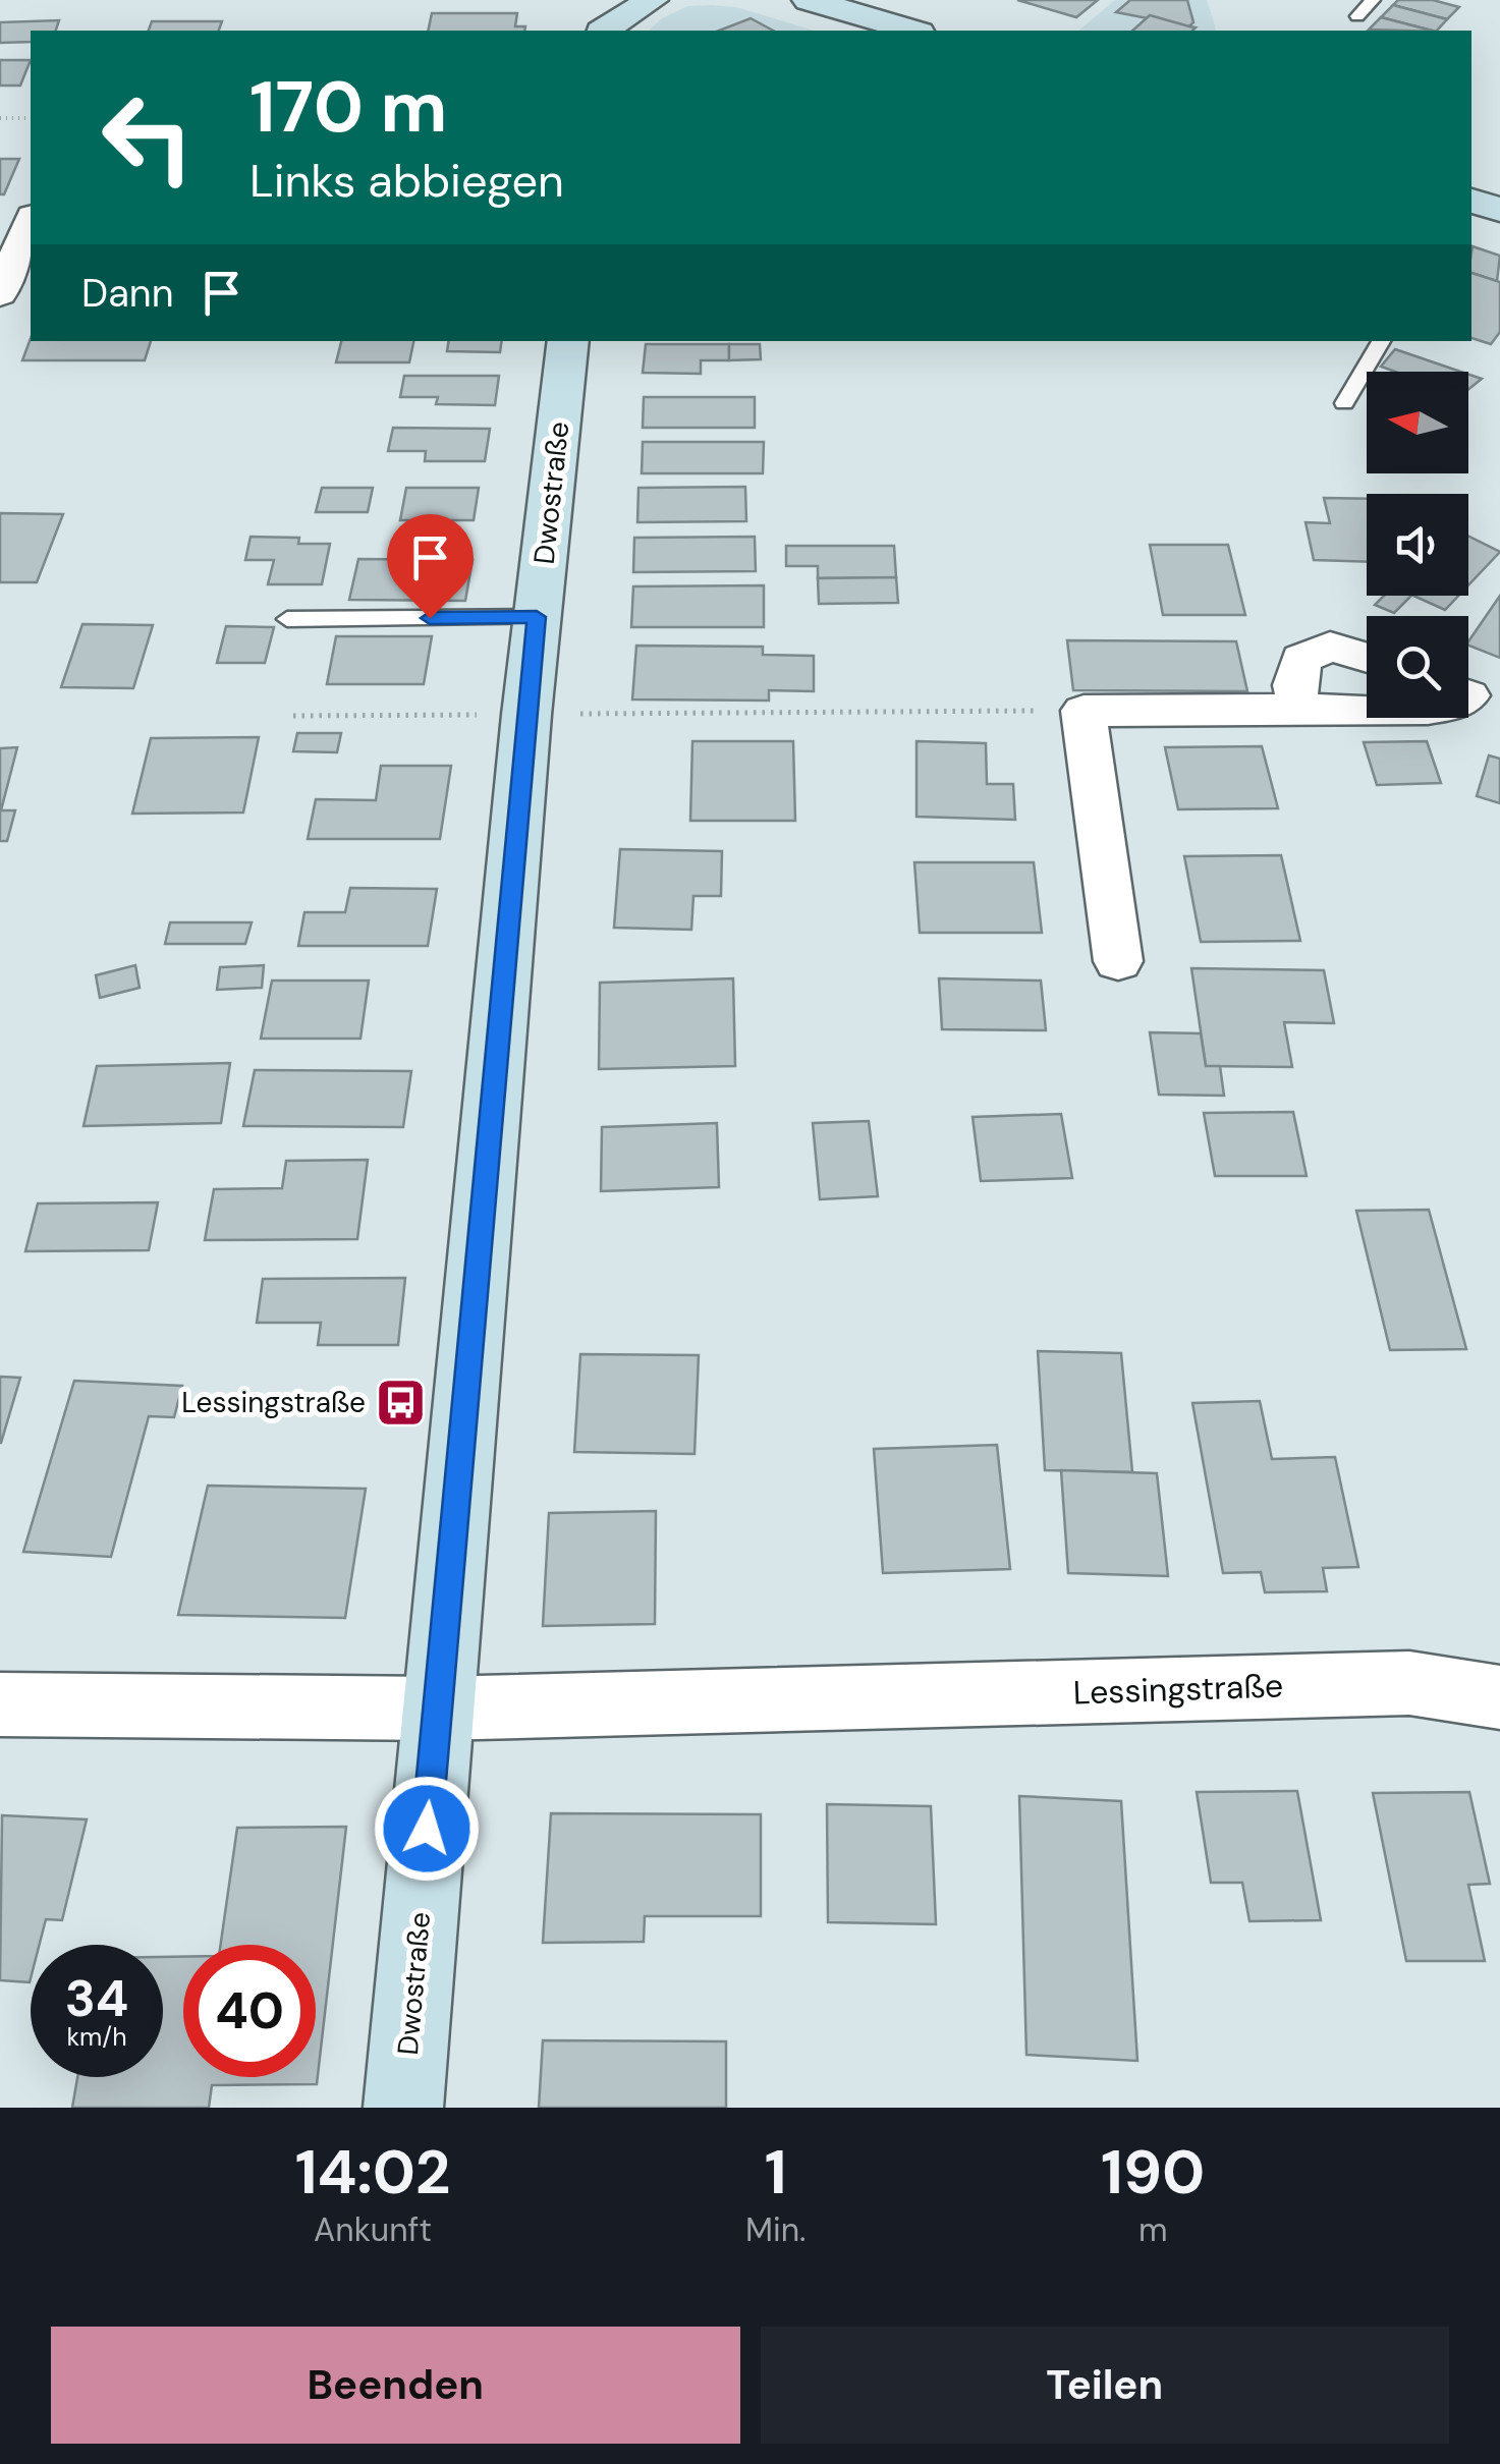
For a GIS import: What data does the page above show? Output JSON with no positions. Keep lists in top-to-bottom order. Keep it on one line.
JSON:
{"streets":{"street":["Dwostraße","Lessingstraße"]},"crossings":[["Dwostraße","Lessingstraße"]],"places":{"bus stop":["Lessingstraße"]},"north":"left","page":{"turn":["170 m","Links abbiegen"],"then":"Dann","speed":"34 km/h","limit":"40","eta":["14:02","Ankunft","1","Min.","190","m"],"buttons":["Beenden","Teilen"]}}
